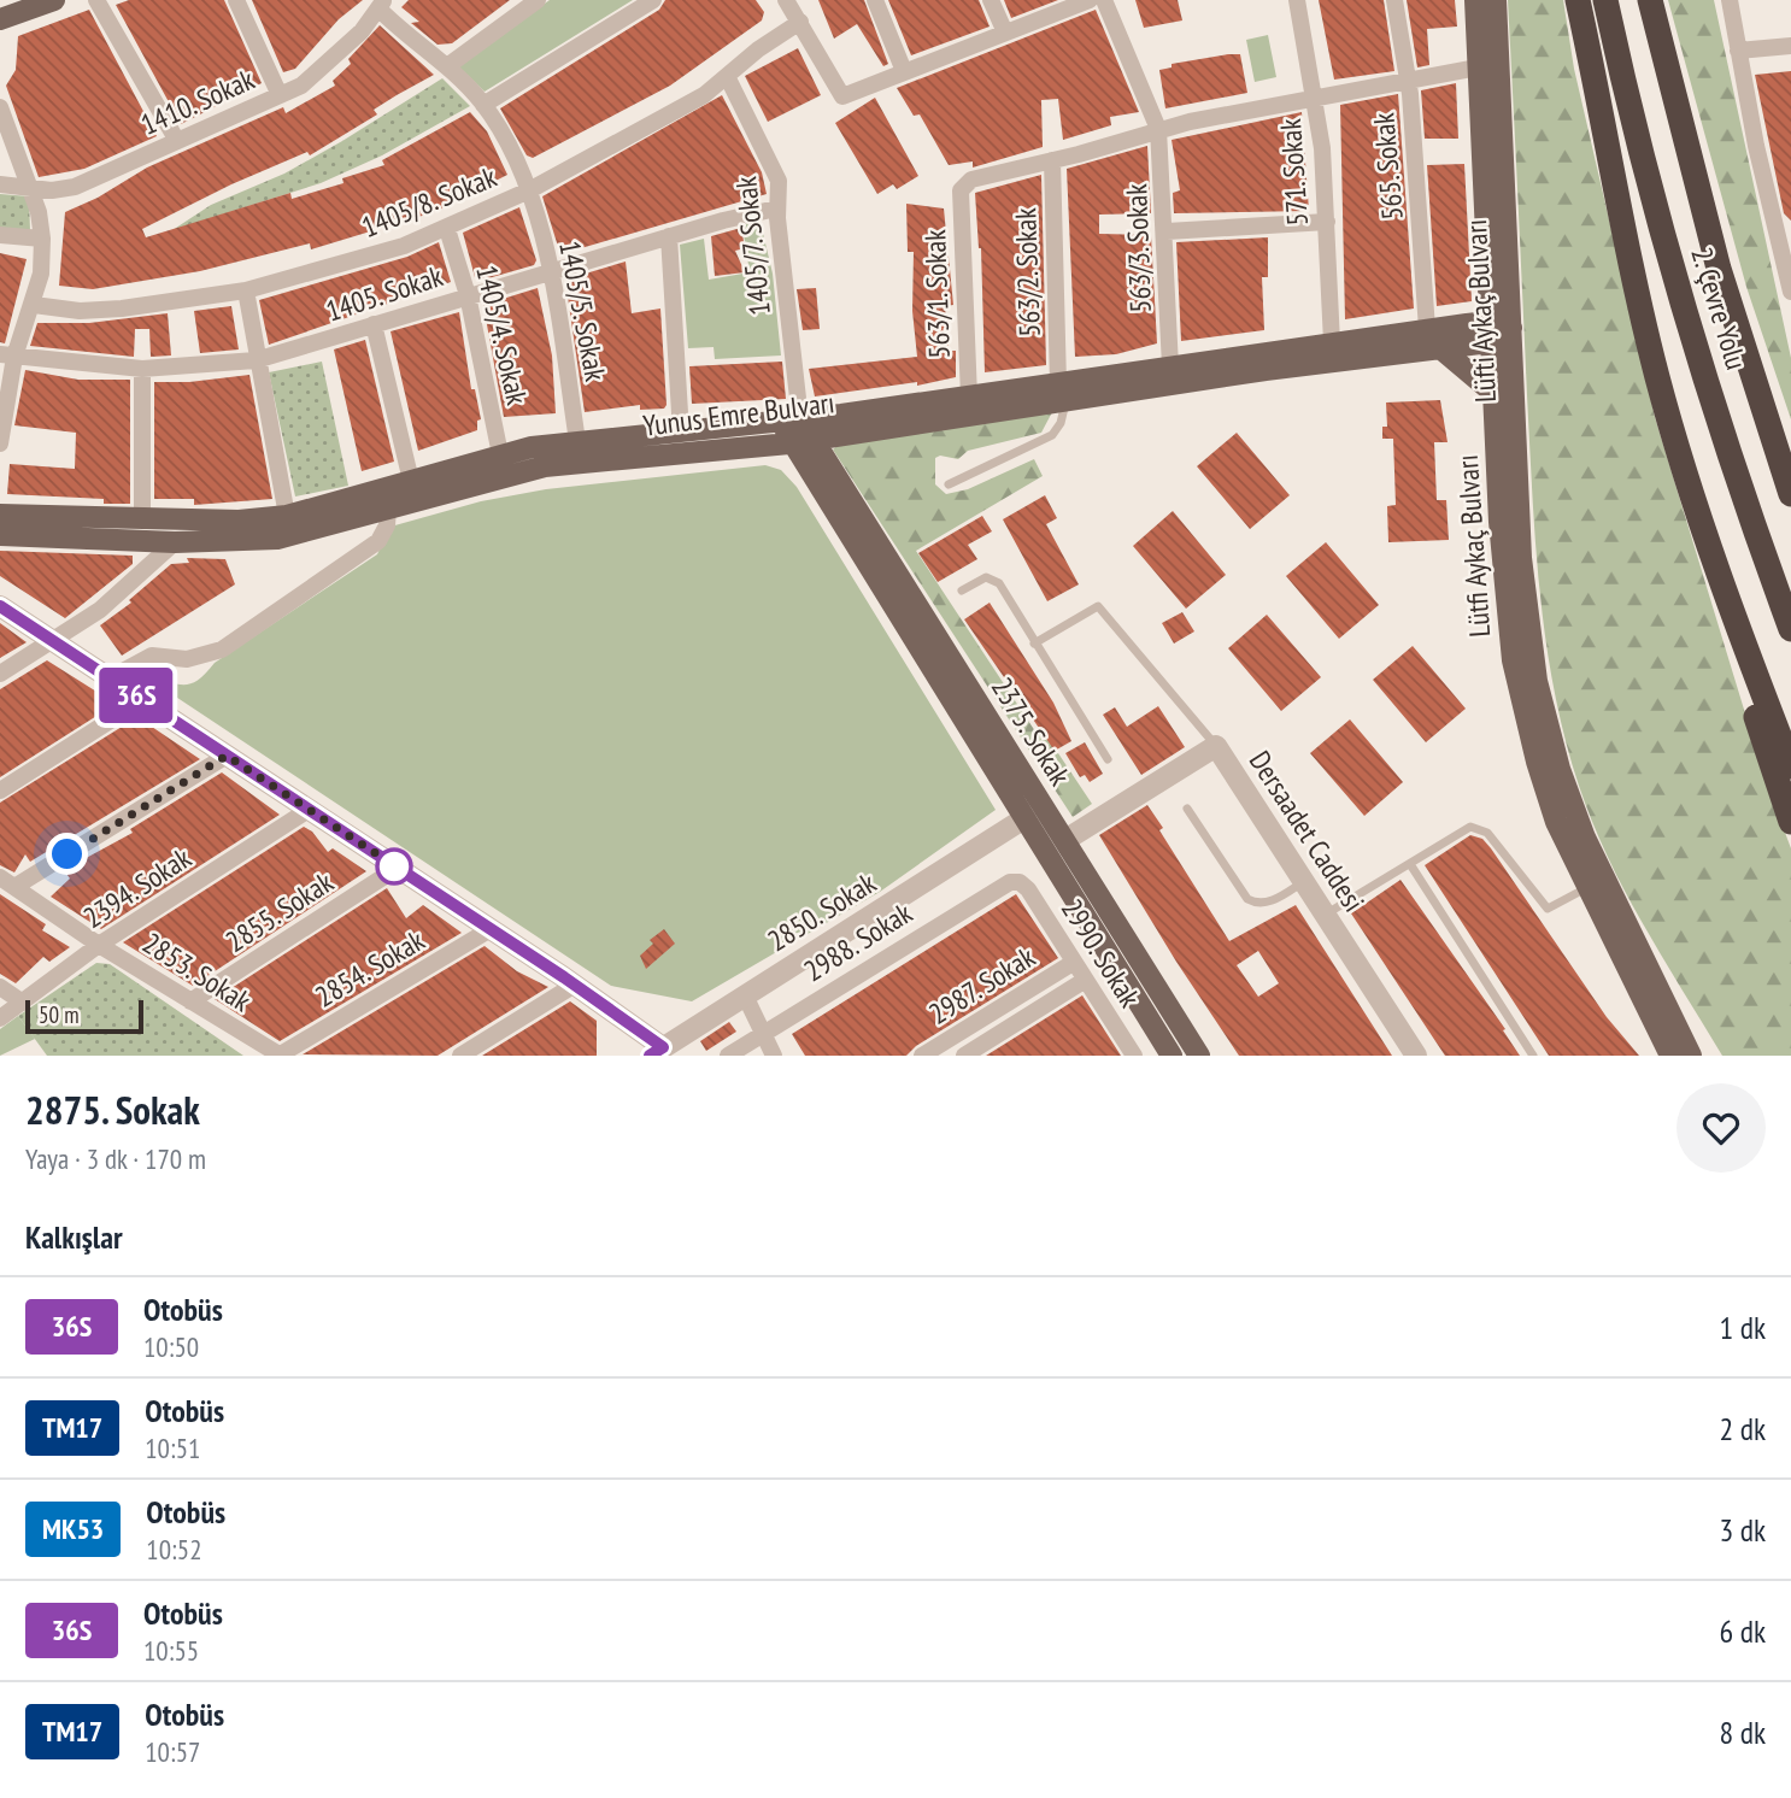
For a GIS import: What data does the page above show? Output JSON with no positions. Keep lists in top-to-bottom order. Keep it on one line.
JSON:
{"streets":{"highway":["2. Çevre Yolu"],"main road":["Lüfti Aykaç Bulvarı","Yunus Emre Bulvarı","Lütfi Aykaç Bulvarı","2375. Sokak"],"street":["1410. Sokak","565. Sokak","571. Sokak","1405/8. Sokak","1405/7. Sokak","563/3. Sokak","563/2. Sokak","1405. Sokak","563/1. Sokak","1405/5. Sokak","1405/4. Sokak","Dersaadet Caddesi","2394. Sokak","2855. Sokak","2850. Sokak","2988. Sokak","2990. Sokak","2854. Sokak","2853. Sokak","2987. Sokak"]},"crossings":[["1410. Sokak","1405/5. Sokak"],["565. Sokak","Yunus Emre Bulvarı"],["571. Sokak","Yunus Emre Bulvarı"],["1405/8. Sokak","1405/7. Sokak"],["1405/8. Sokak","1405/5. Sokak"],["1405/8. Sokak","1405/4. Sokak"],["1405/7. Sokak","1405. Sokak"],["1405/7. Sokak","Yunus Emre Bulvarı"],["1405/7. Sokak","2375. Sokak"],["563/3. Sokak","Yunus Emre Bulvarı"],["563/2. Sokak","563/1. Sokak"],["563/2. Sokak","Yunus Emre Bulvarı"],["1405. Sokak","1405/5. Sokak"],["1405. Sokak","1405/4. Sokak"],["563/1. Sokak","Yunus Emre Bulvarı"],["1405/5. Sokak","Yunus Emre Bulvarı"],["1405/4. Sokak","Yunus Emre Bulvarı"],["Yunus Emre Bulvarı","Lütfi Aykaç Bulvarı"],["Yunus Emre Bulvarı","2375. Sokak"],["2375. Sokak","Dersaadet Caddesi"],["2375. Sokak","2850. Sokak"],["2394. Sokak","2853. Sokak"],["2855. Sokak","2853. Sokak"],["2988. Sokak","2990. Sokak"],["2990. Sokak","2987. Sokak"],["2854. Sokak","2853. Sokak"]],"lines":["bus line 36S"],"scale_bar":"50 m","page":{"on_map":"36S","scale":"50 m","heading":[["2875. Sokak","Yaya · 3 dk · 170 m"],"Kalkışlar"],"list":[{"mark":"36S","name":"Otobüs","note":"10:50","value":"1 dk"},{"mark":"TM17","name":"Otobüs","note":"10:51","value":"2 dk"},{"mark":"MK53","name":"Otobüs","note":"10:52","value":"3 dk"},{"mark":"36S","name":"Otobüs","note":"10:55","value":"6 dk"},{"mark":"TM17","name":"Otobüs","note":"10:57","value":"8 dk"}]}}
